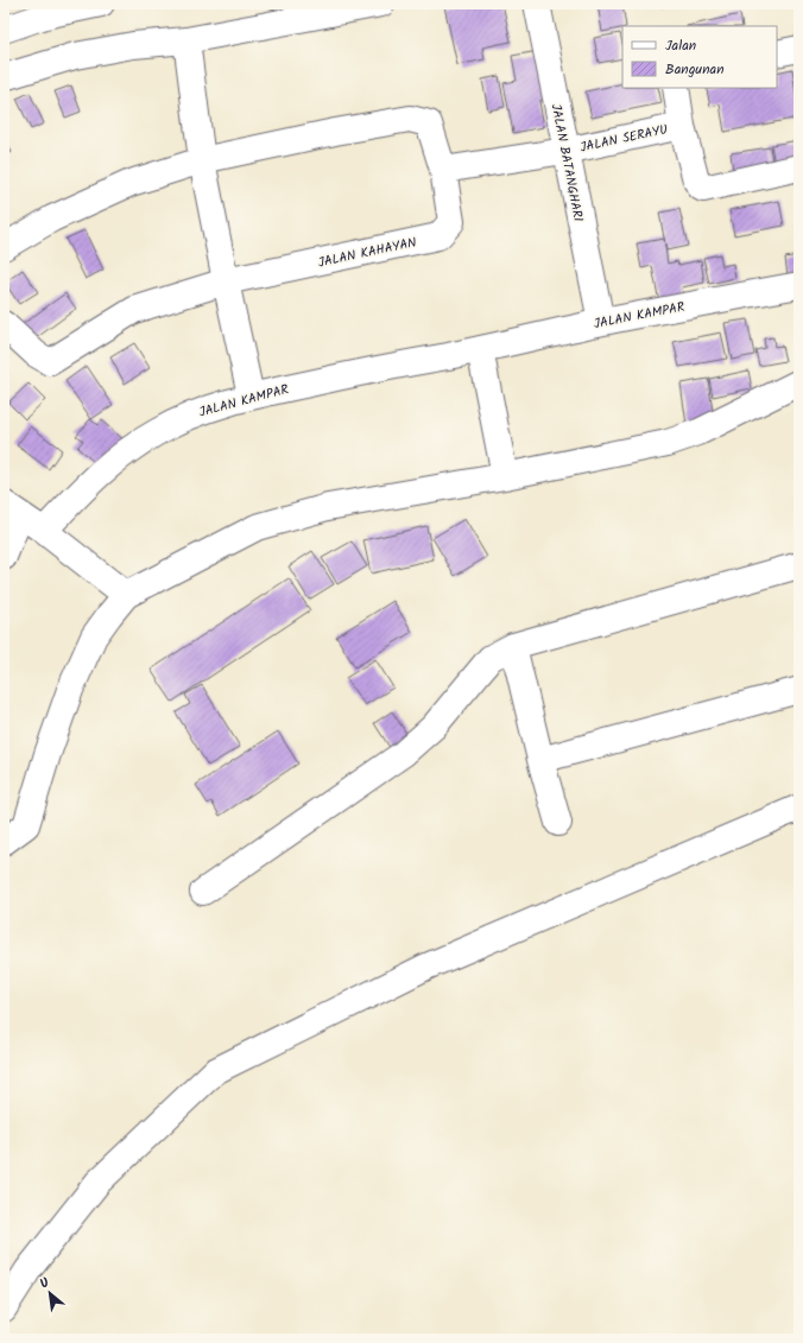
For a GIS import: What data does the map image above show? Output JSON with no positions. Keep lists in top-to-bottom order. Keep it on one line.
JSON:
{"streets":{"main road":["JALAN SERAYU","JALAN BATANGHARI","JALAN KAHAYAN","JALAN KAMPAR"]},"crossings":[["JALAN SERAYU","JALAN BATANGHARI"],["JALAN BATANGHARI","JALAN KAMPAR"]],"legend":["Jalan","Bangunan"],"north":"top left"}
